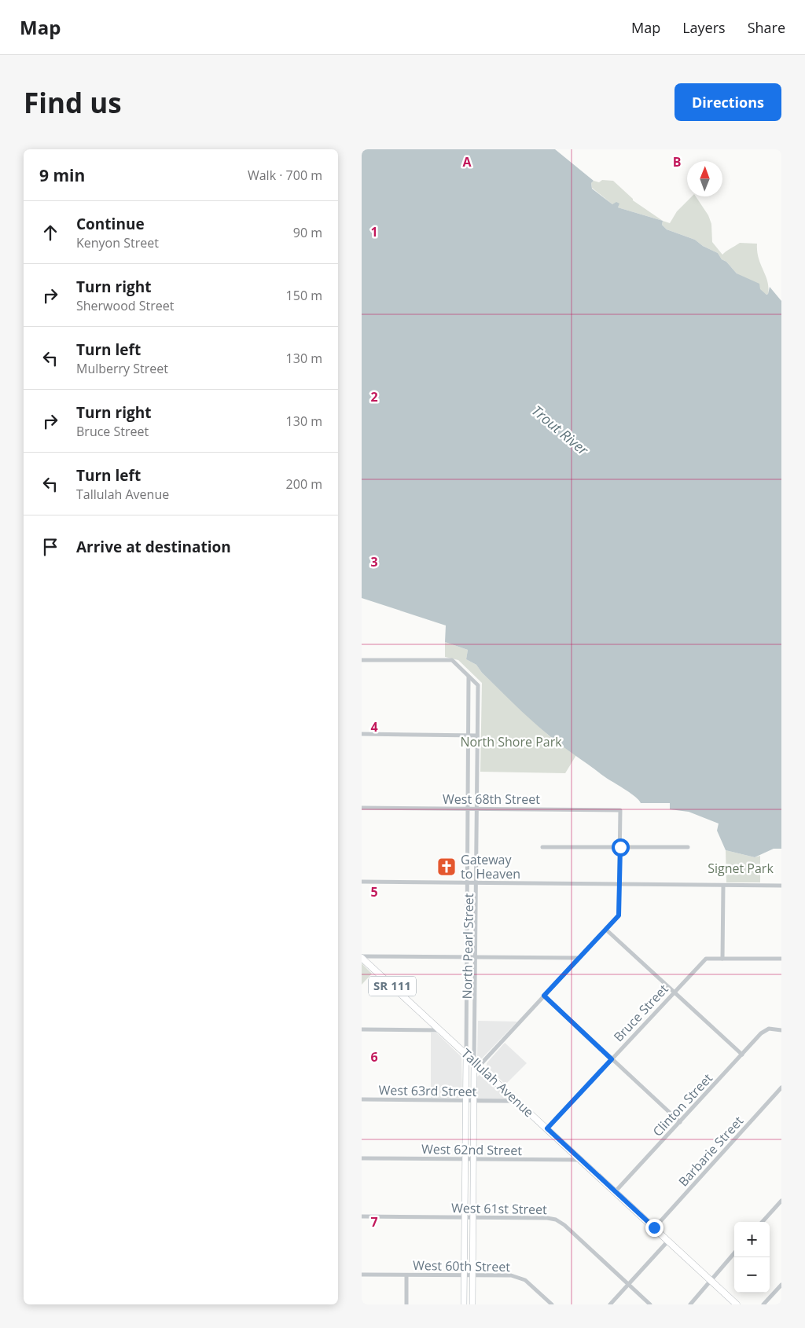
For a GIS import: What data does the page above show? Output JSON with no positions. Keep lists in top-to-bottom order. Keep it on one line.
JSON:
{"streets":{"main road":["SR 111","Tallulah Avenue"],"street":["West 68th Street","North Pearl Street","Bruce Street","West 63rd Street","Clinton Street","West 62nd Street","Barbarie Street","West 61st Street","West 60th Street"]},"crossings":[["West 68th Street","North Pearl Street"],["North Pearl Street","Tallulah Avenue"],["North Pearl Street","West 63rd Street"],["North Pearl Street","West 62nd Street"],["North Pearl Street","West 61st Street"],["North Pearl Street","West 60th Street"],["Bruce Street","Tallulah Avenue"],["Tallulah Avenue","West 63rd Street"],["Tallulah Avenue","Clinton Street"],["Tallulah Avenue","West 62nd Street"],["Tallulah Avenue","Barbarie Street"]],"water":["Trout River"],"parks":["North Shore Park","Signet Park"],"places":{"church":["Gateway to Heaven"]},"north":"top","page":{"header":"Map","nav":["Map","Layers","Share"],"buttons":"Directions","title":"Find us","heading":["9 min","Walk · 700 m"],"list":[["Continue","Kenyon Street","90 m"],["Turn right","Sherwood Street","150 m"],["Turn left","Mulberry Street","130 m"],["Turn right","Bruce Street","130 m"],["Turn left","Tallulah Avenue","200 m"],"Arrive at destination"],"map_buttons":["+","−"]},"grid":{"columns":["A","B"],"rows":["1","2","3","4","5","6","7"]}}
